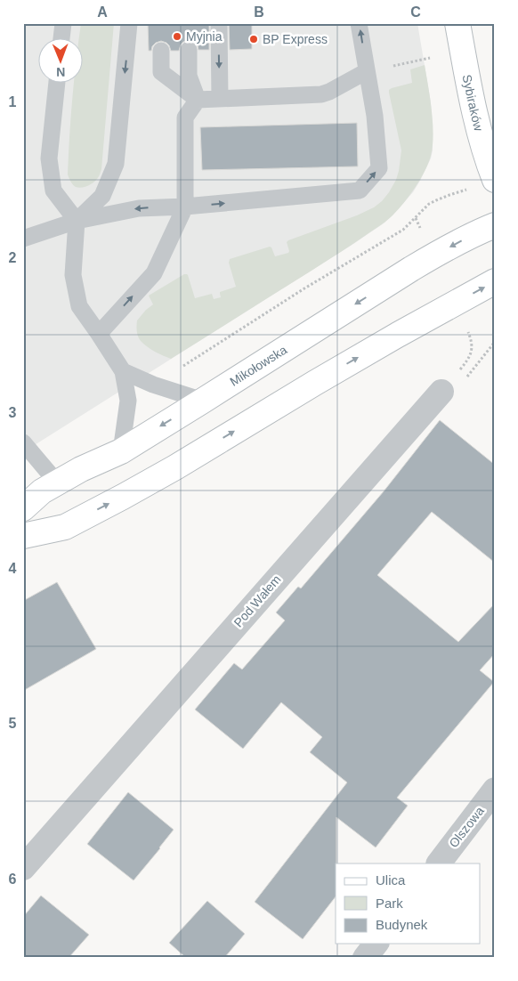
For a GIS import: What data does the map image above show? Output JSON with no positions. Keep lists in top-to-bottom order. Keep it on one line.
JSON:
{"streets":{"main road":["Sybiraków","Mikołowska"],"street":["Pod Wałem","Olszowa"]},"places":["Myjnia","BP Express"],"legend":["Ulica","Park","Budynek"],"north":"bottom","grid":{"columns":["A","B","C"],"rows":["1","2","3","4","5","6"]}}
